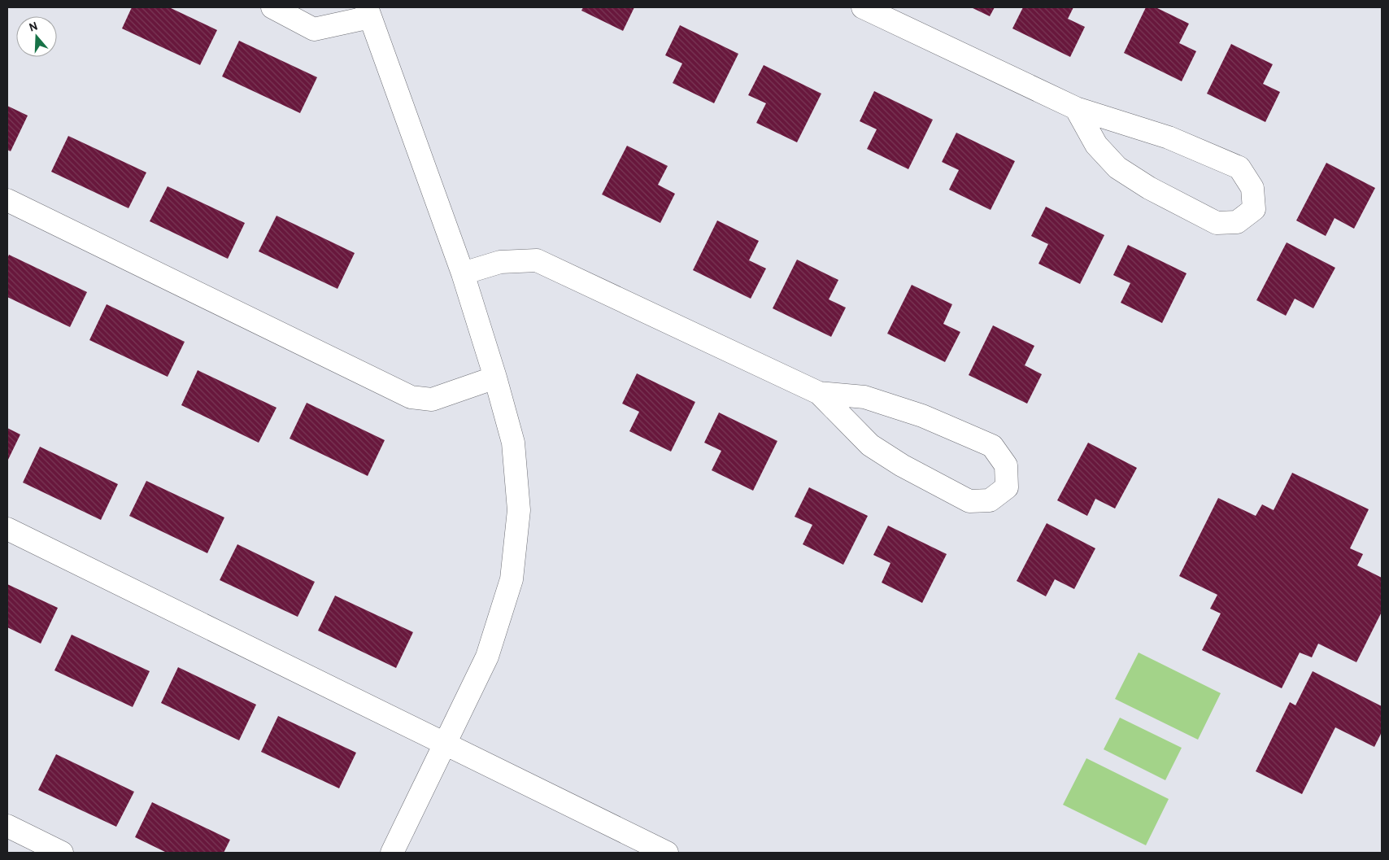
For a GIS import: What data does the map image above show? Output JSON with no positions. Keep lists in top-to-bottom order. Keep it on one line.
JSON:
{"north":"top"}
